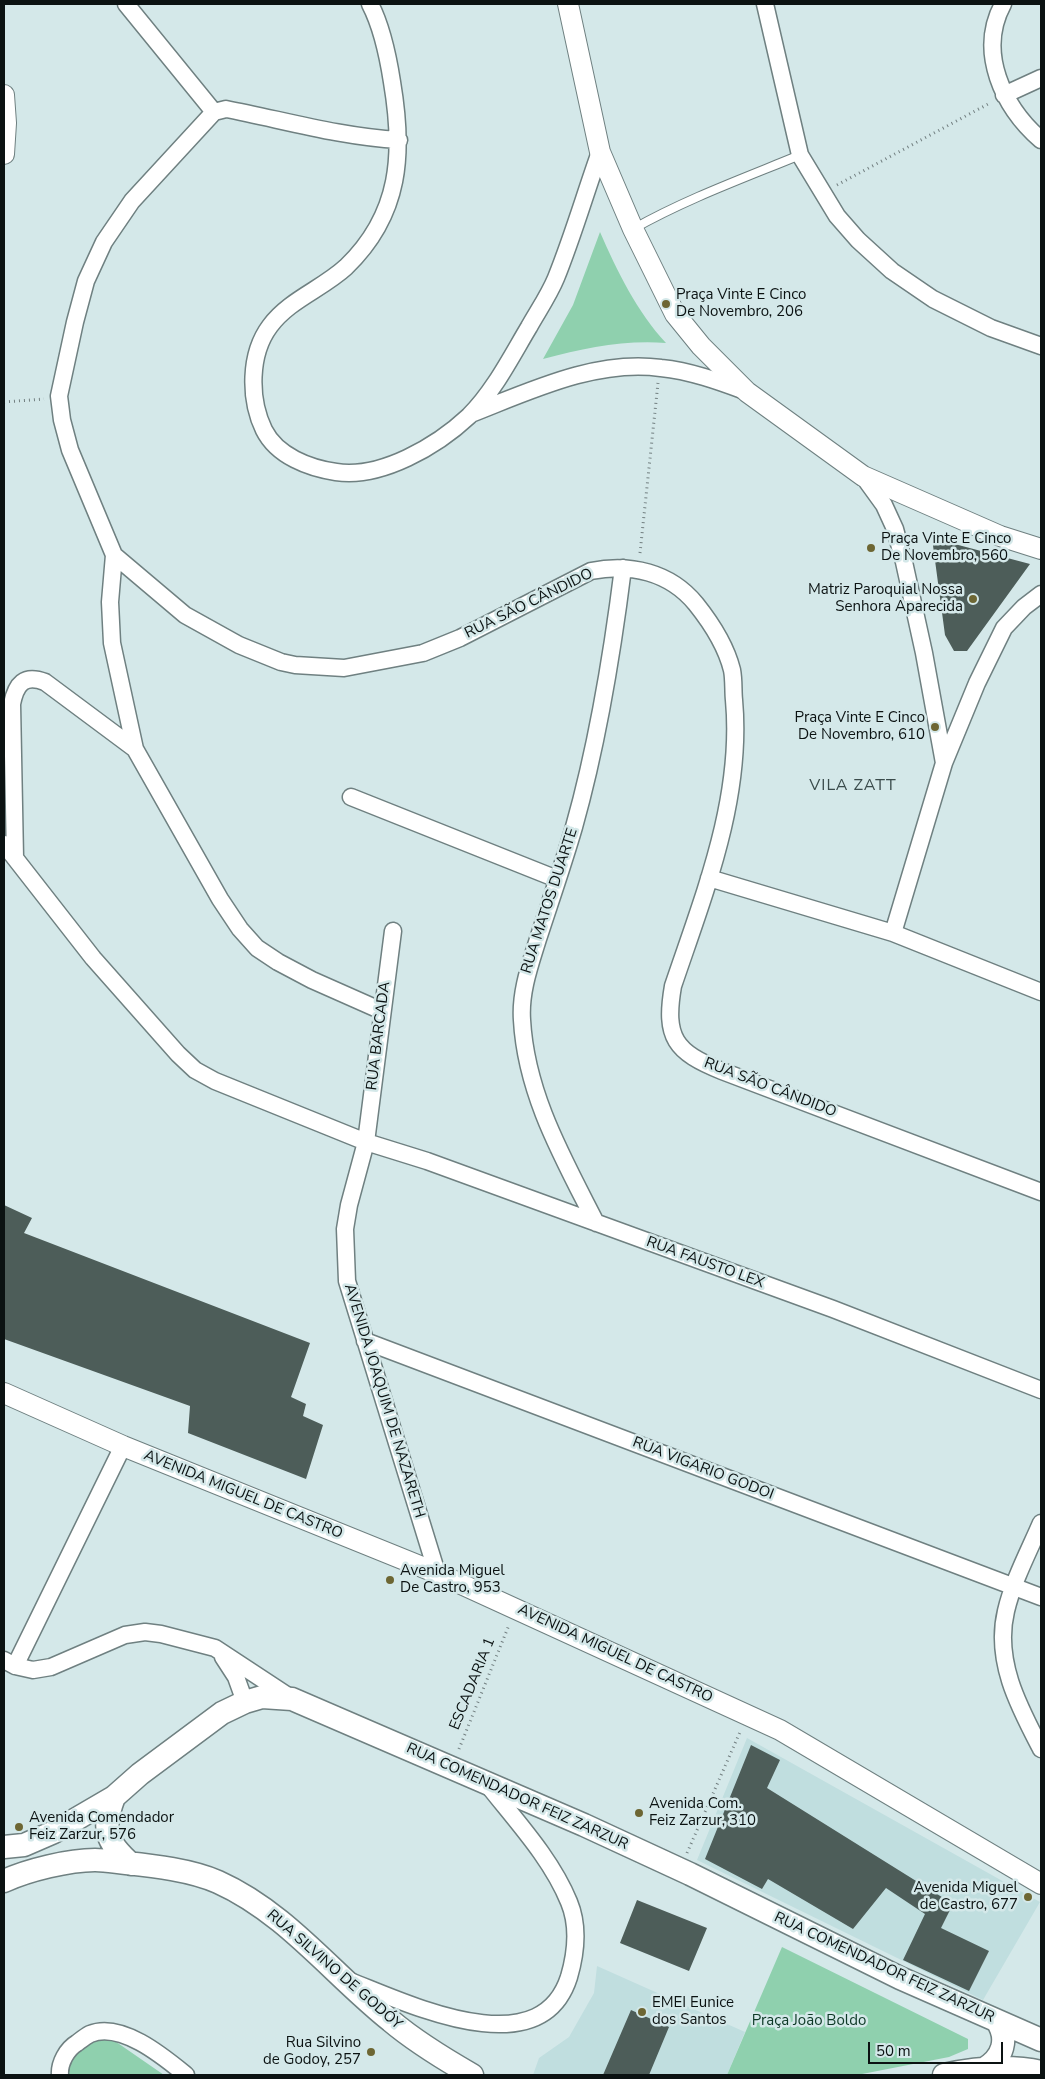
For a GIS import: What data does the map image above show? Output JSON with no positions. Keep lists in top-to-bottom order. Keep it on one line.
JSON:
{"streets":{"main road":["RUA COMENDADOR FEIZ ZARZUR","RUA SILVINO DE GODÓY"],"street":["RUA SÃO CÂNDIDO","RUA MATOS DUARTE","RUA BARCADA","RUA FAUSTO LEX","AVENIDA JOAQUIM DE NAZARETH","RUA VIGARIO GODOI","AVENIDA MIGUEL DE CASTRO"],"path":["ESCADARIA 1"]},"crossings":[["RUA SÃO CÂNDIDO","RUA MATOS DUARTE"],["RUA MATOS DUARTE","RUA FAUSTO LEX"],["RUA BARCADA","RUA FAUSTO LEX"],["RUA BARCADA","AVENIDA JOAQUIM DE NAZARETH"],["RUA FAUSTO LEX","AVENIDA JOAQUIM DE NAZARETH"],["AVENIDA JOAQUIM DE NAZARETH","RUA VIGARIO GODOI"],["AVENIDA JOAQUIM DE NAZARETH","AVENIDA MIGUEL DE CASTRO"],["AVENIDA MIGUEL DE CASTRO","ESCADARIA 1"],["ESCADARIA 1","RUA COMENDADOR FEIZ ZARZUR"]],"districts":["VILA ZATT"],"parks":["Praça João Boldo"],"places":["Praça Vinte E Cinco De Novembro, 206","Praça Vinte E Cinco De Novembro, 560","Matriz Paroquial Nossa Senhora Aparecida","Praça Vinte E Cinco De Novembro, 610","Avenida Miguel De Castro, 953","Avenida Com. Feiz Zarzur, 310","Avenida Comendador Feiz Zarzur, 576","Avenida Miguel de Castro, 677","EMEI Eunice dos Santos","Rua Silvino de Godoy, 257"],"scale_bar":"50 m"}
